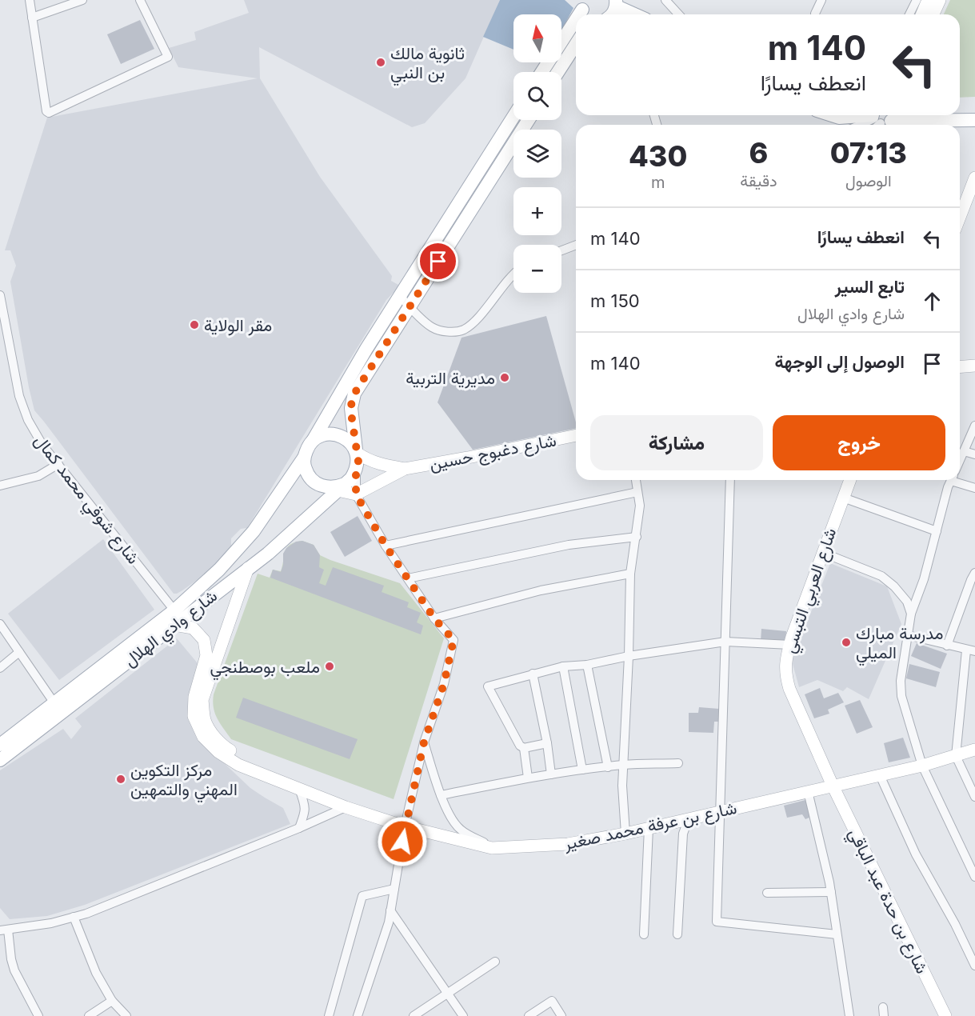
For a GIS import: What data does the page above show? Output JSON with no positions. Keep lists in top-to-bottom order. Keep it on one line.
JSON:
{"streets":{"main road":["شارع وادي الهلال"],"street":["شارع دغبوج حسين","شارع شوقي محمد كمال","شارع العربي التبسي","شارع بن عرفة محمد صغير","شارع بن حدة عبد الباقي"]},"crossings":[["شارع شوقي محمد كمال","شارع وادي الهلال"],["شارع العربي التبسي","شارع بن عرفة محمد صغير"],["شارع العربي التبسي","شارع بن حدة عبد الباقي"],["شارع وادي الهلال","شارع بن عرفة محمد صغير"],["شارع بن عرفة محمد صغير","شارع بن حدة عبد الباقي"]],"places":["ثانوية مالك بن النبي","مقر الولاية","مديرية التربية","مدرسة مبارك الميلي","ملعب بوصطنجي","مركز التكوين المهني والتمهين"],"north":"top","page":{"map_buttons":["+","−"],"turn":["140 m","انعطف يسارًا"],"eta":["07:13","الوصول","6","دقيقة","430","m"],"list":[{"name":"انعطف يسارًا","value":"140 m"},{"name":"تابع السير","note":"شارع وادي الهلال","value":"150 m"},{"name":"الوصول إلى الوجهة","value":"140 m"}],"buttons":["خروج","مشاركة"]}}
